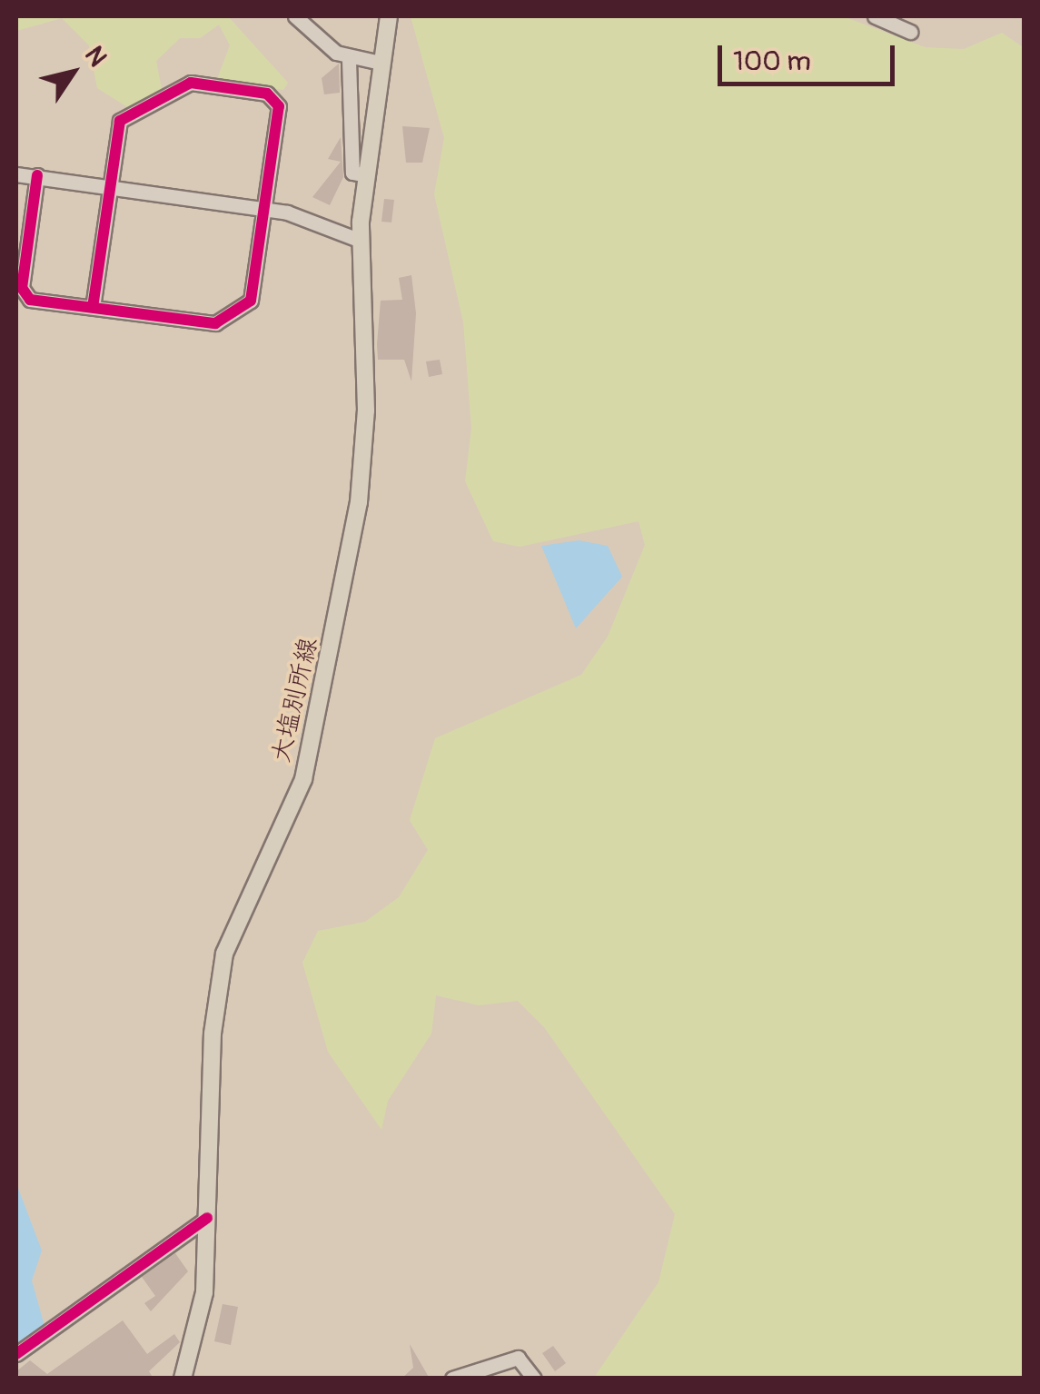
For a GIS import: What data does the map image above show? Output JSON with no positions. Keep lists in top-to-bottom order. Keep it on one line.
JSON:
{"streets":{"main road":["大塩別所線"]},"scale_bar":"100 m","north":"top right"}
